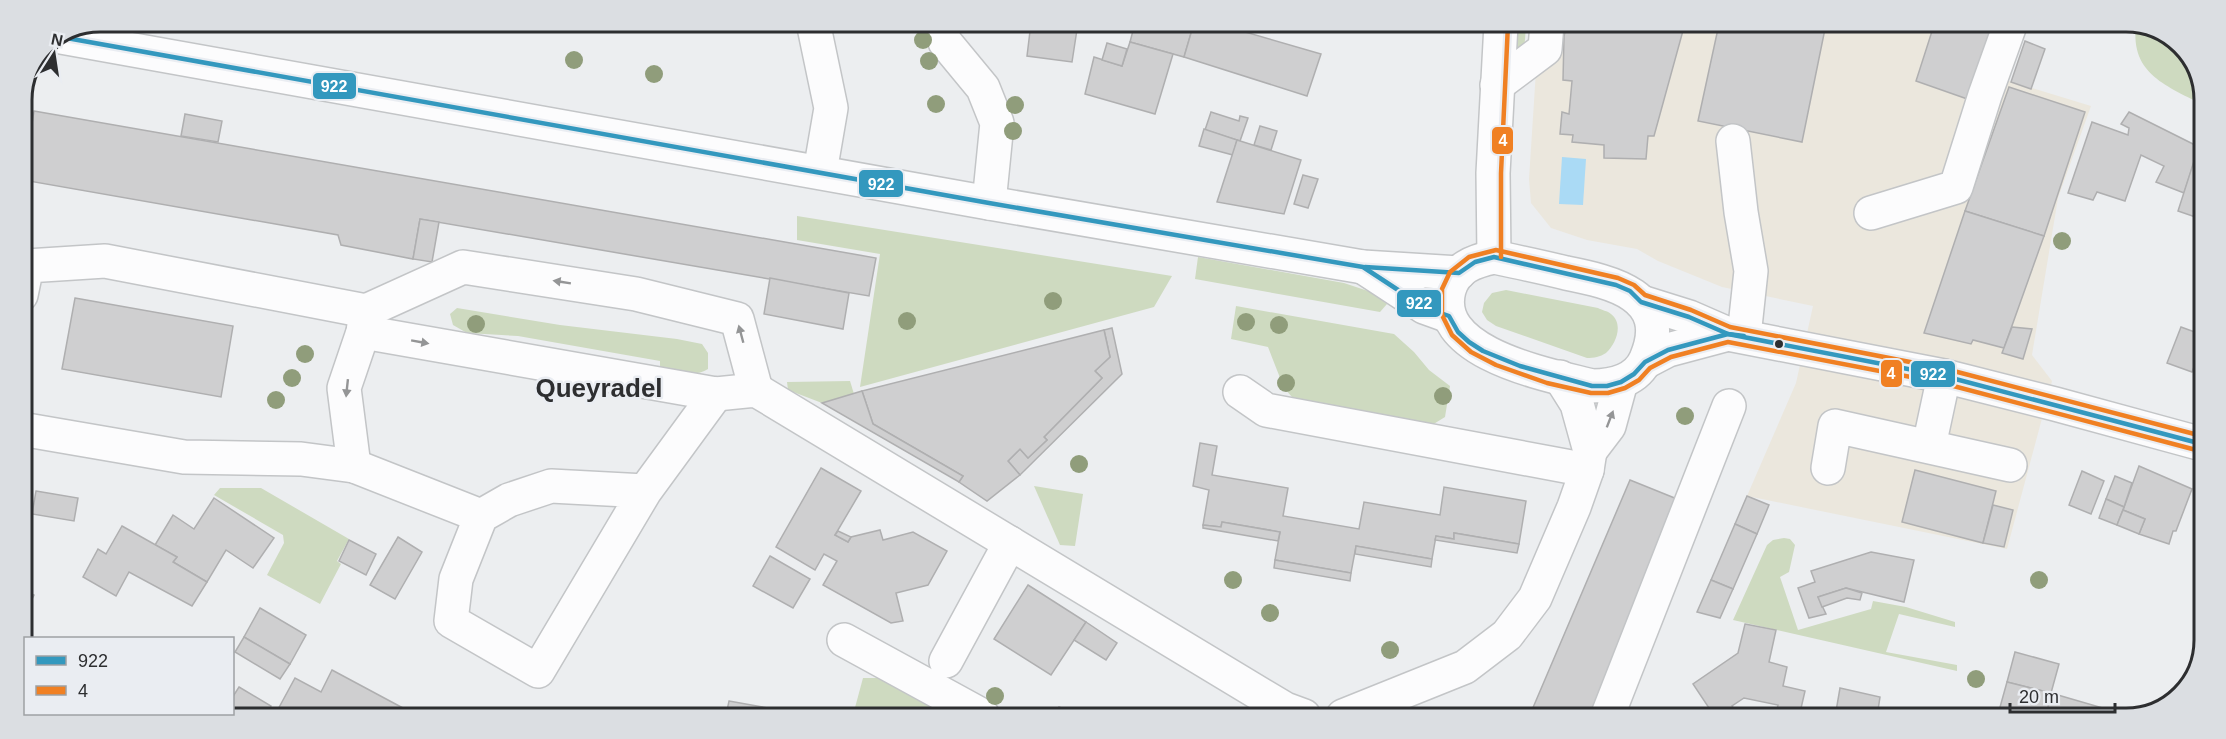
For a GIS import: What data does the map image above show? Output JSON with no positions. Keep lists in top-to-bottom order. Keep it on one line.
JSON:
{"districts":["Queyradel"],"lines":["transit line 4","transit line 922"],"legend":["922","4"],"scale_bar":"20 m","north":"top"}
